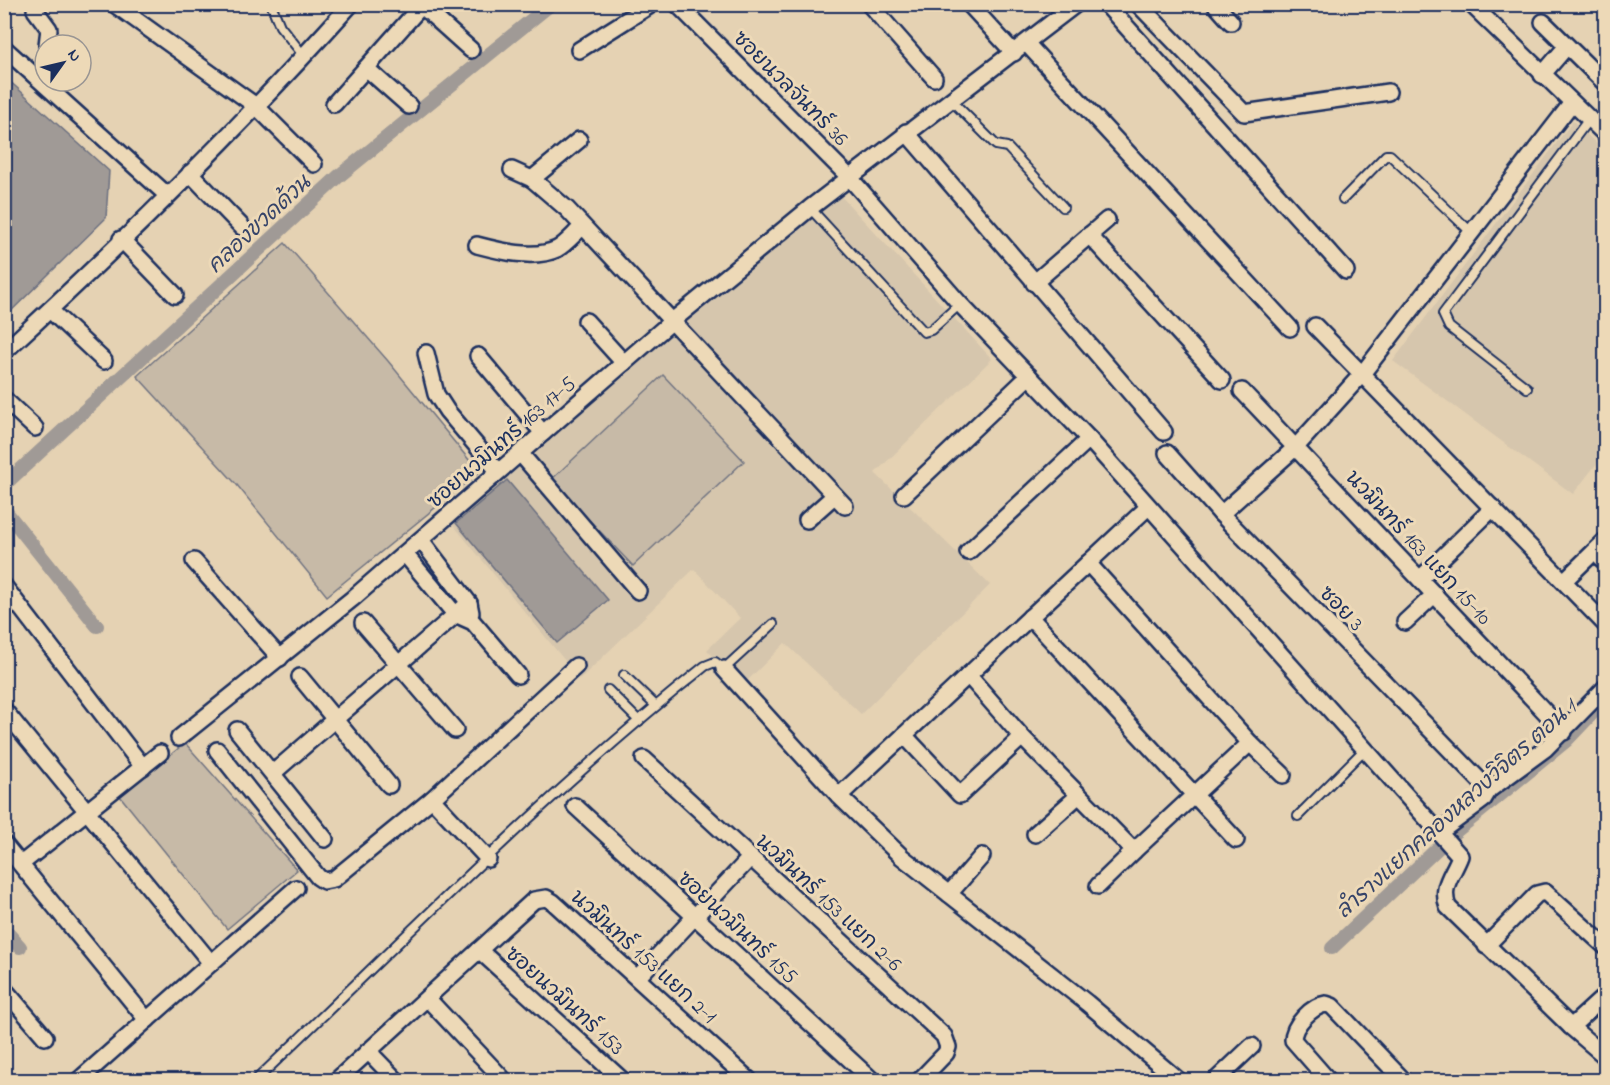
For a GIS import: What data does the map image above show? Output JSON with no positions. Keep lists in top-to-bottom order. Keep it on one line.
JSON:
{"streets":{"street":["ซอยนวลจันทร์ 36","ซอยนวมินทร์ 163 17-5","นวมินทร์ 163 แยก 15-10","ซอย 3","นวมินทร์ 153 แยก 2-6","ซอยนวมินทร์ 155","นวมินทร์ 153 แยก 2-1","ซอยนวมินทร์ 153"]},"crossings":[["ซอยนวลจันทร์ 36","ซอยนวมินทร์ 163 17-5"],["นวมินทร์ 153 แยก 2-1","ซอยนวมินทร์ 153"]],"water":["คลองขวดด้วน","ลำรางแยกคลองหลวงวิจิตร ตอน 1"],"north":"top right"}
